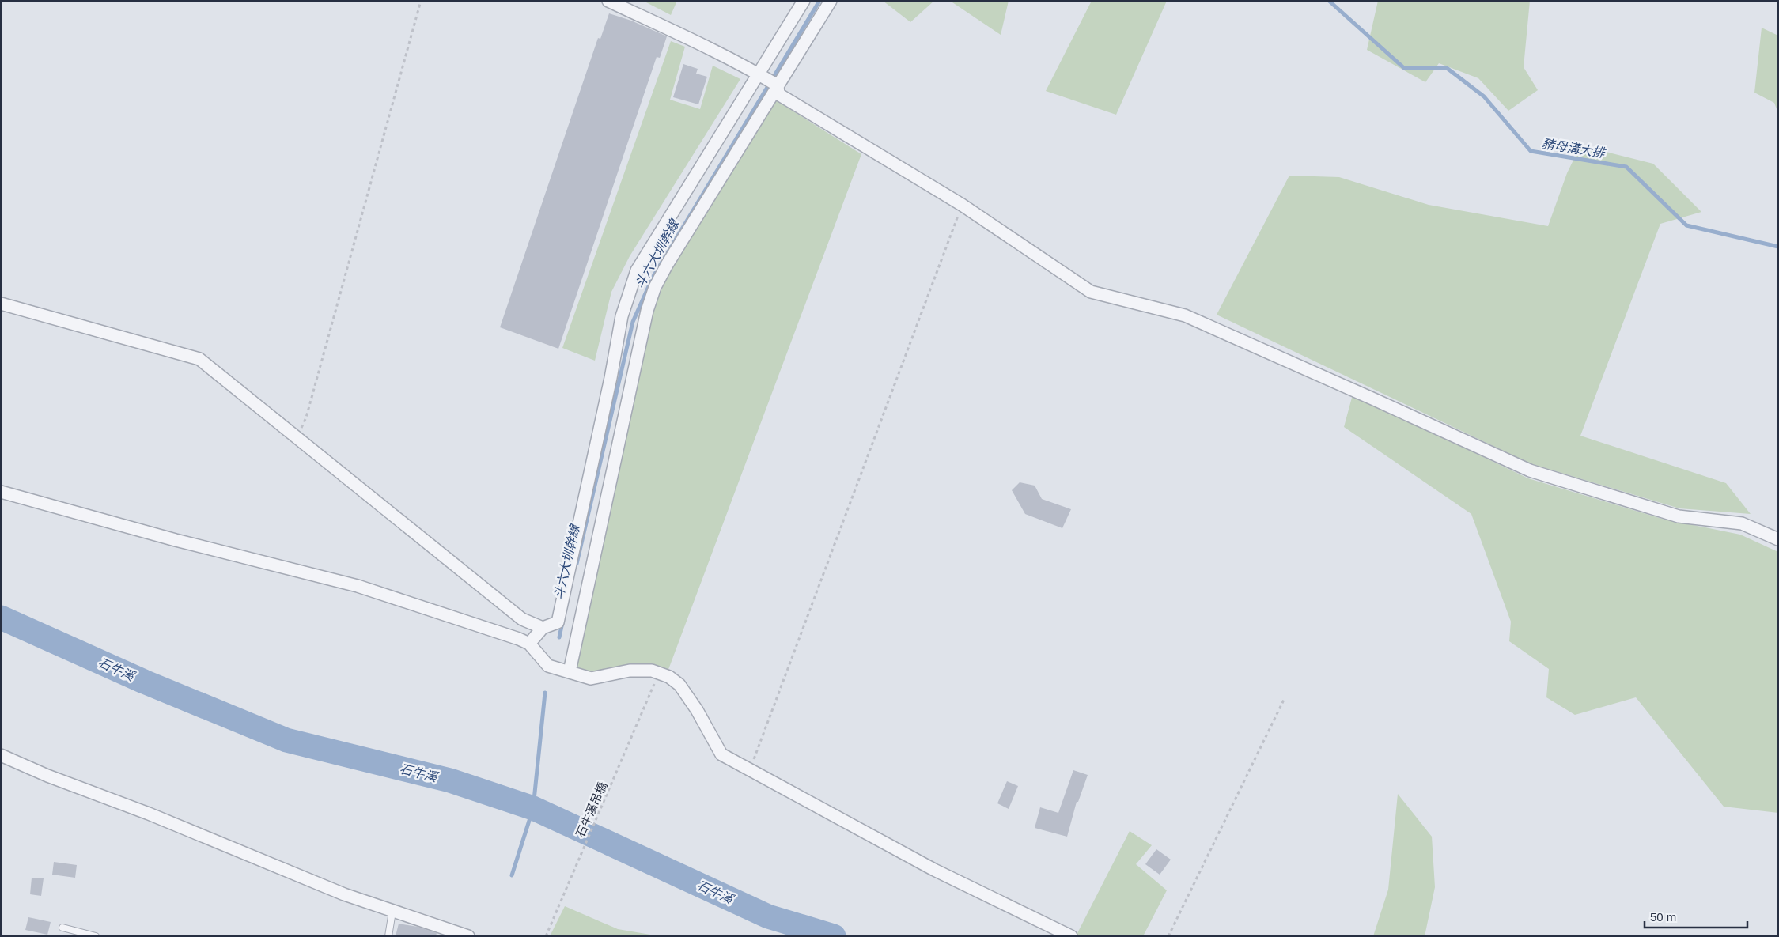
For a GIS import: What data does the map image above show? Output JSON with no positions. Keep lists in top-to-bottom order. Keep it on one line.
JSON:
{"streets":{"path":["石牛溪吊橋"]},"water":["豬母溝大排","斗六大圳幹線","石牛溪"],"scale_bar":"50 m"}
